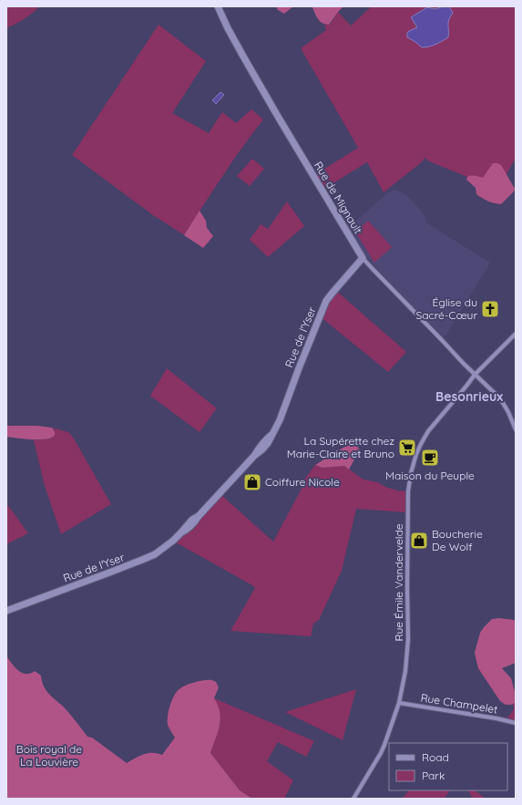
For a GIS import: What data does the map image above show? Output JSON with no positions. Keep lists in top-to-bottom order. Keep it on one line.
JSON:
{"streets":{"street":["Rue de Mignault","Rue de l'Yser","Rue Émile Vandervelde","Rue Champelet"]},"crossings":[["Rue de Mignault","Rue de l'Yser"],["Rue de Mignault","Rue Émile Vandervelde"],["Rue Émile Vandervelde","Rue Champelet"]],"districts":["Besonrieux"],"parks":["Bois royal de La Louvière"],"places":{"church":["Église du Sacré-Cœur"],"supermarket":["La Supérette chez Marie-Claire et Bruno"],"cafe":["Maison du Peuple"],"shop":["Coiffure Nicole","Boucherie De Wolf"]},"legend":["Road","Park"]}
